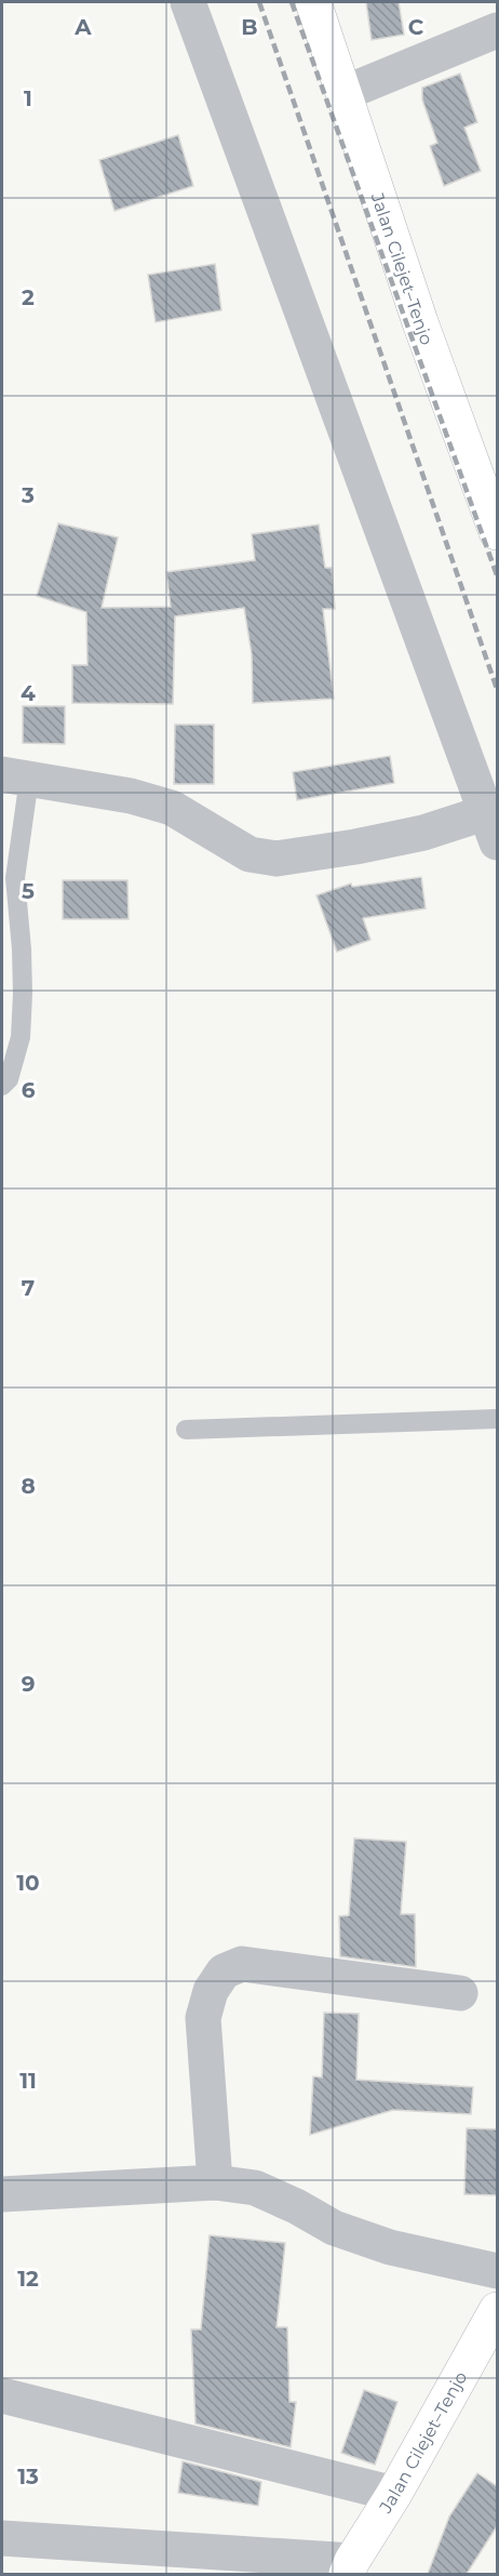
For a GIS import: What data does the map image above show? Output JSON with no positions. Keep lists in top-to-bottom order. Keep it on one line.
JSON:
{"streets":{"main road":["Jalan Cilejet–Tenjo"]},"grid":{"columns":["A","B","C"],"rows":["1","2","3","4","5","6","7","8","9","10","11","12","13"]}}
